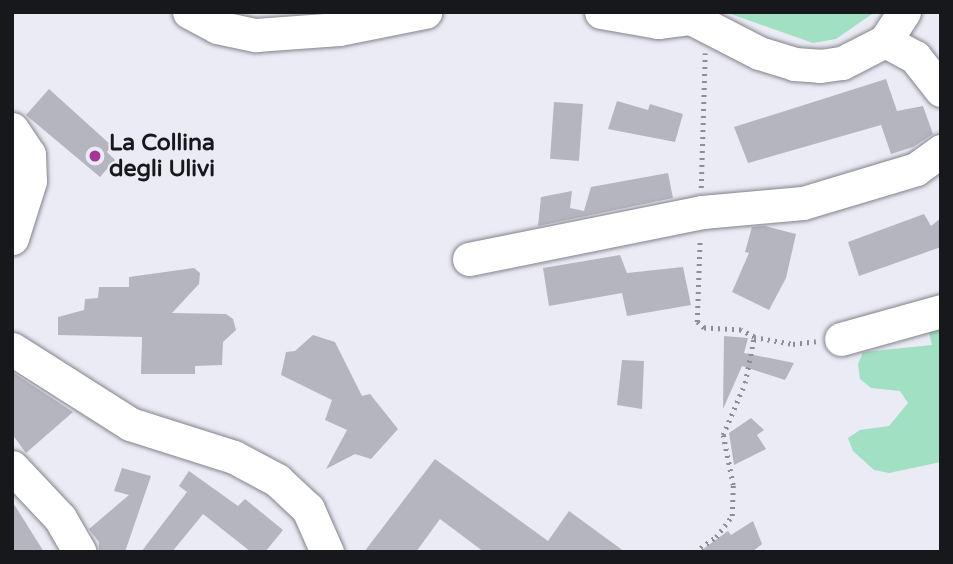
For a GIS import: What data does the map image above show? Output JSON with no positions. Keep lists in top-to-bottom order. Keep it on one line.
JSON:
{"places":["La Collina degli Ulivi"]}
